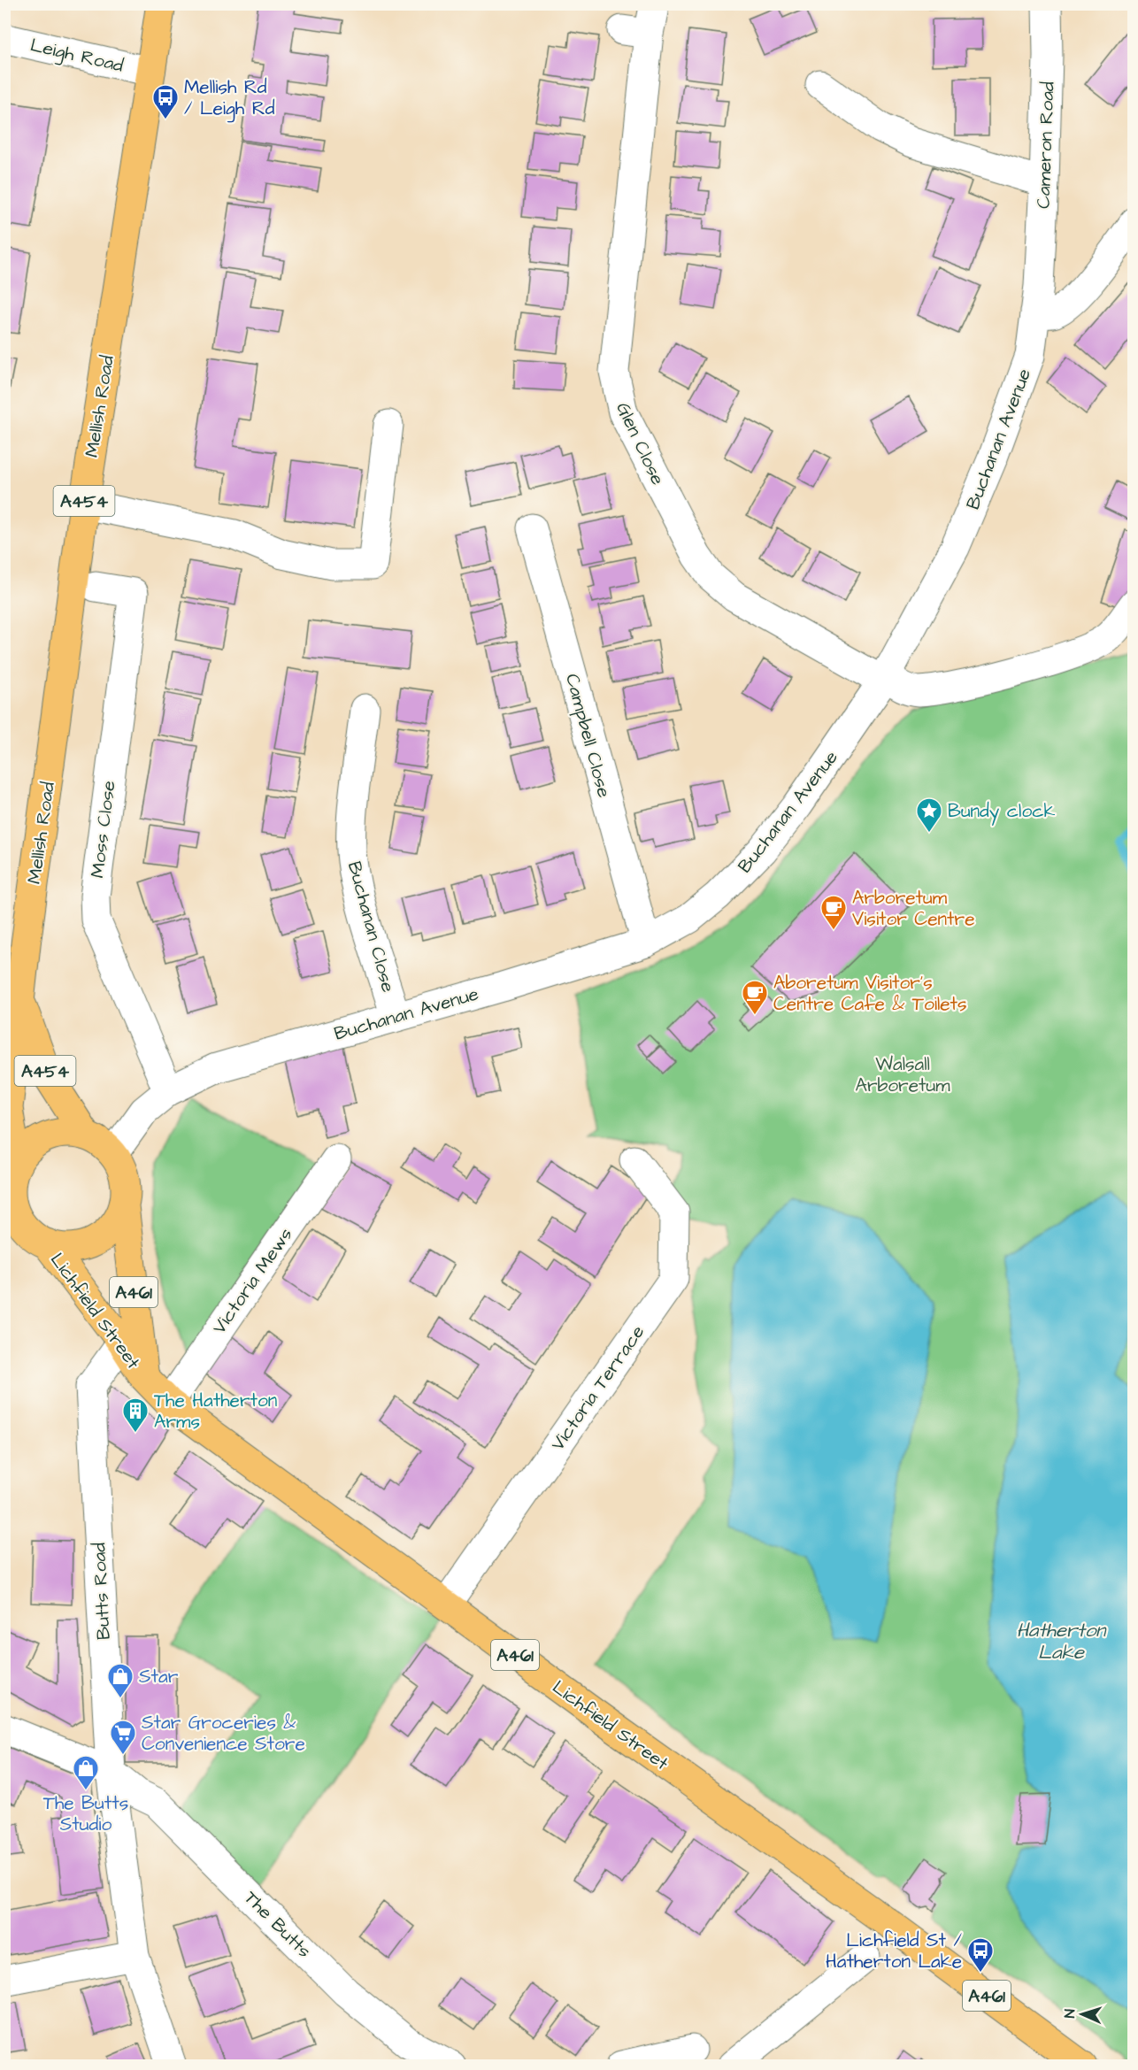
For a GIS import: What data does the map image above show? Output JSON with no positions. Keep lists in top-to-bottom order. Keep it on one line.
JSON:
{"streets":{"main road":["Mellish Road","A454","A461","Lichfield Street"],"street":["Leigh Road","Cameron Road","Buchanan Avenue","Glen Close","Campbell Close","Moss Close","Buchanan Close","Victoria Mews","Victoria Terrace","Butts Road","The Butts"]},"crossings":[["Leigh Road","Mellish Road"],["Cameron Road","Buchanan Avenue"],["Mellish Road","Buchanan Avenue"],["Mellish Road","Lichfield Street"],["Buchanan Avenue","Glen Close"],["Buchanan Avenue","Campbell Close"],["Buchanan Avenue","Moss Close"],["Buchanan Avenue","Buchanan Close"],["Buchanan Avenue","Lichfield Street"],["Victoria Mews","Lichfield Street"],["Lichfield Street","Victoria Terrace"],["Lichfield Street","Butts Road"],["Butts Road","The Butts"]],"water":["Hatherton Lake"],"parks":["Walsall Arboretum"],"places":{"bus stop":["Mellish Rd / Leigh Rd","Lichfield St / Hatherton Lake"],"place":["Bundy clock"],"cafe":["Arboretum Visitor Centre","Aboretum Visitor's Centre Cafe & Toilets"],"building":["The Hatherton Arms"],"shop":["Star","The Butts Studio"],"supermarket":["Star Groceries & Convenience Store"]},"north":"left"}
